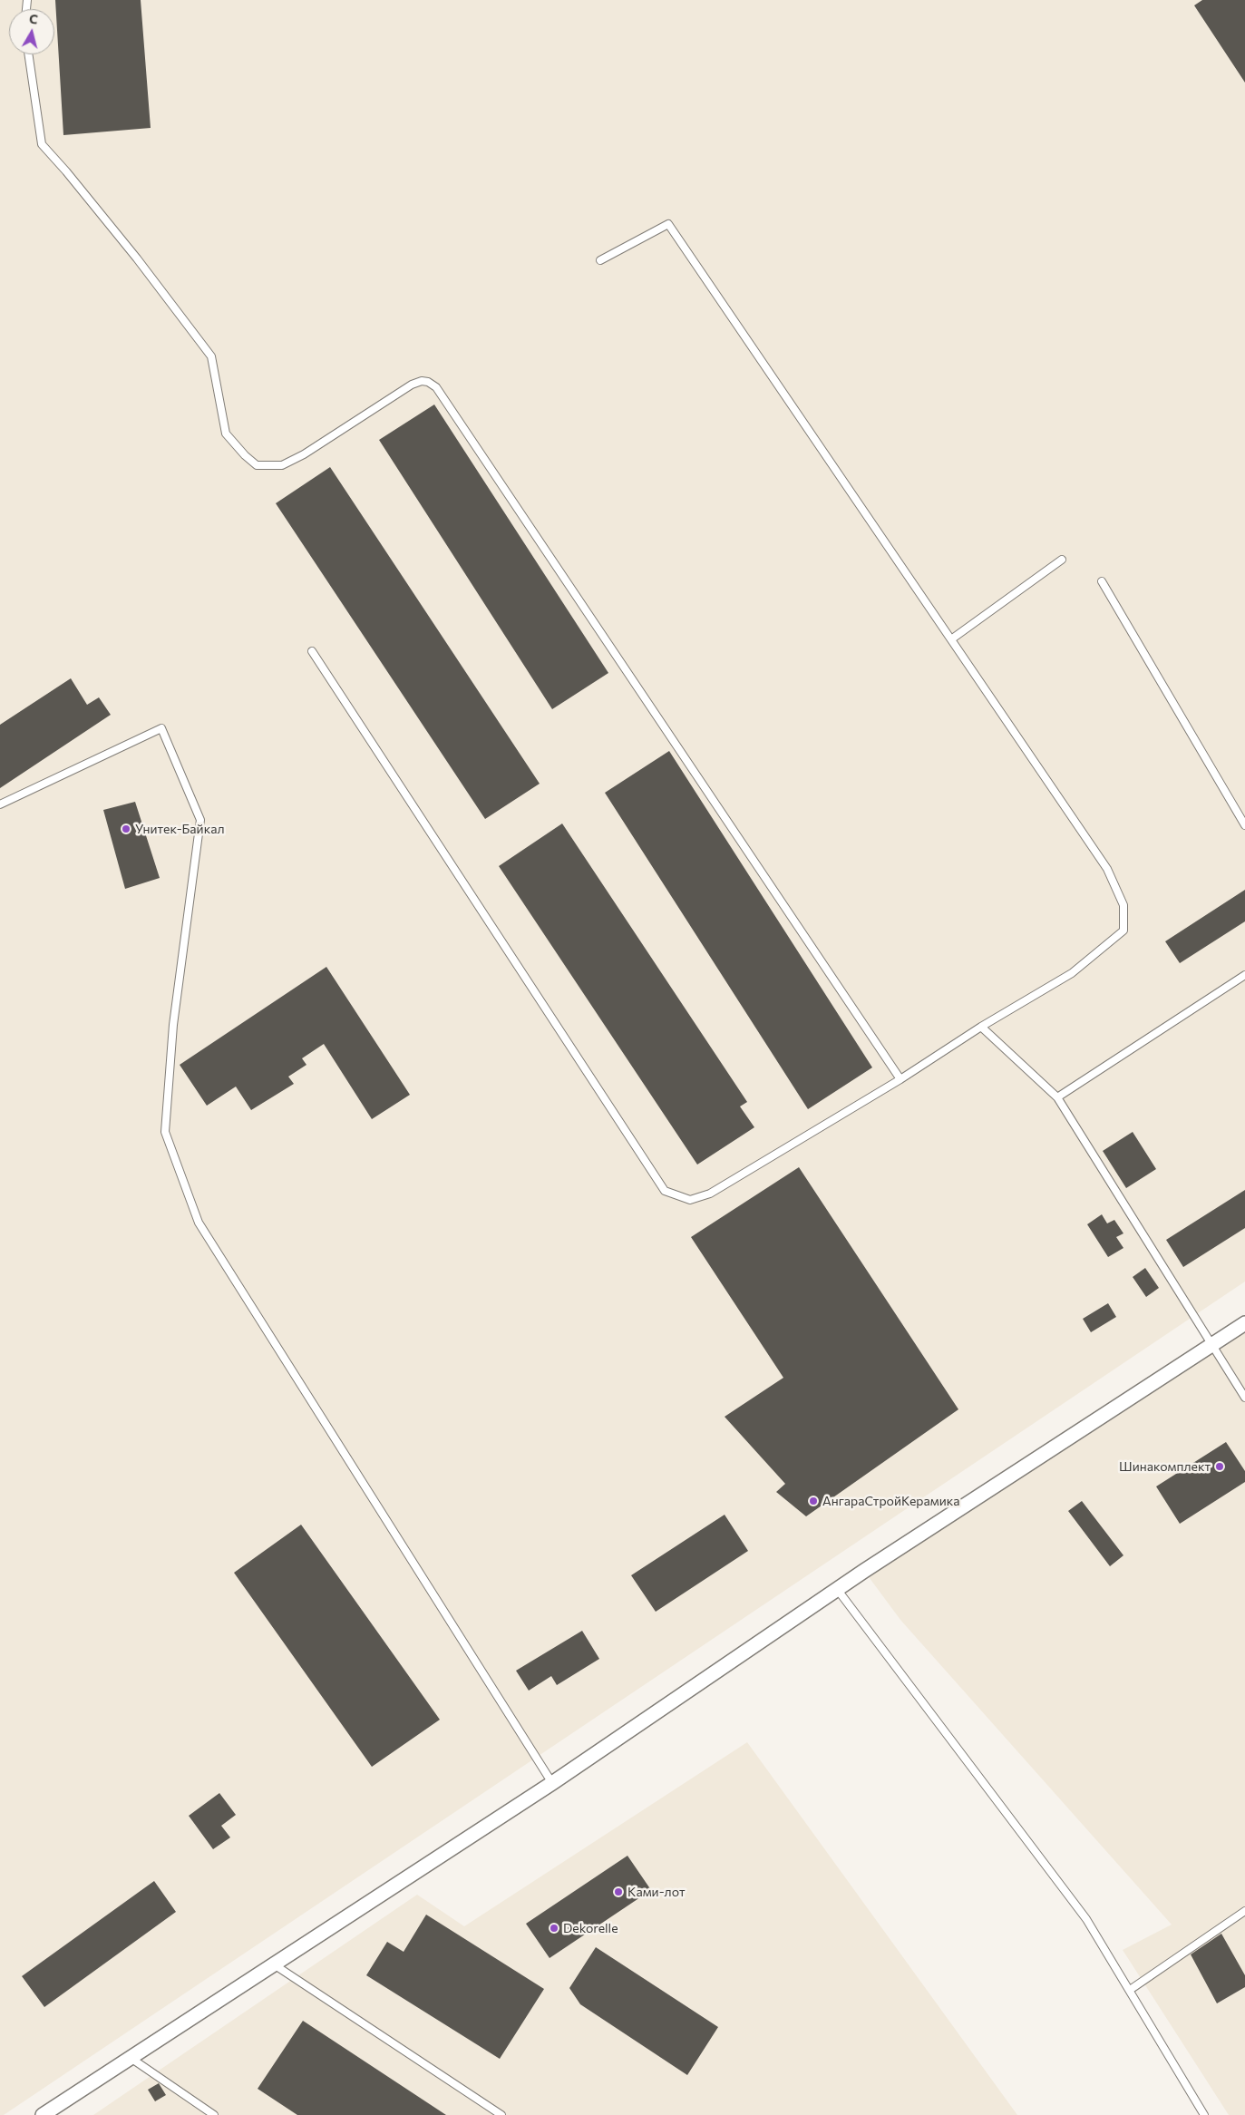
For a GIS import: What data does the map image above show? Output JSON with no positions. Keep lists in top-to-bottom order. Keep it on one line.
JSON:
{"places":["Унитек-Байкал","Шинакомплект","АнгараСтройКерамика","Ками-лот","Dekorelle"],"north":"top"}
